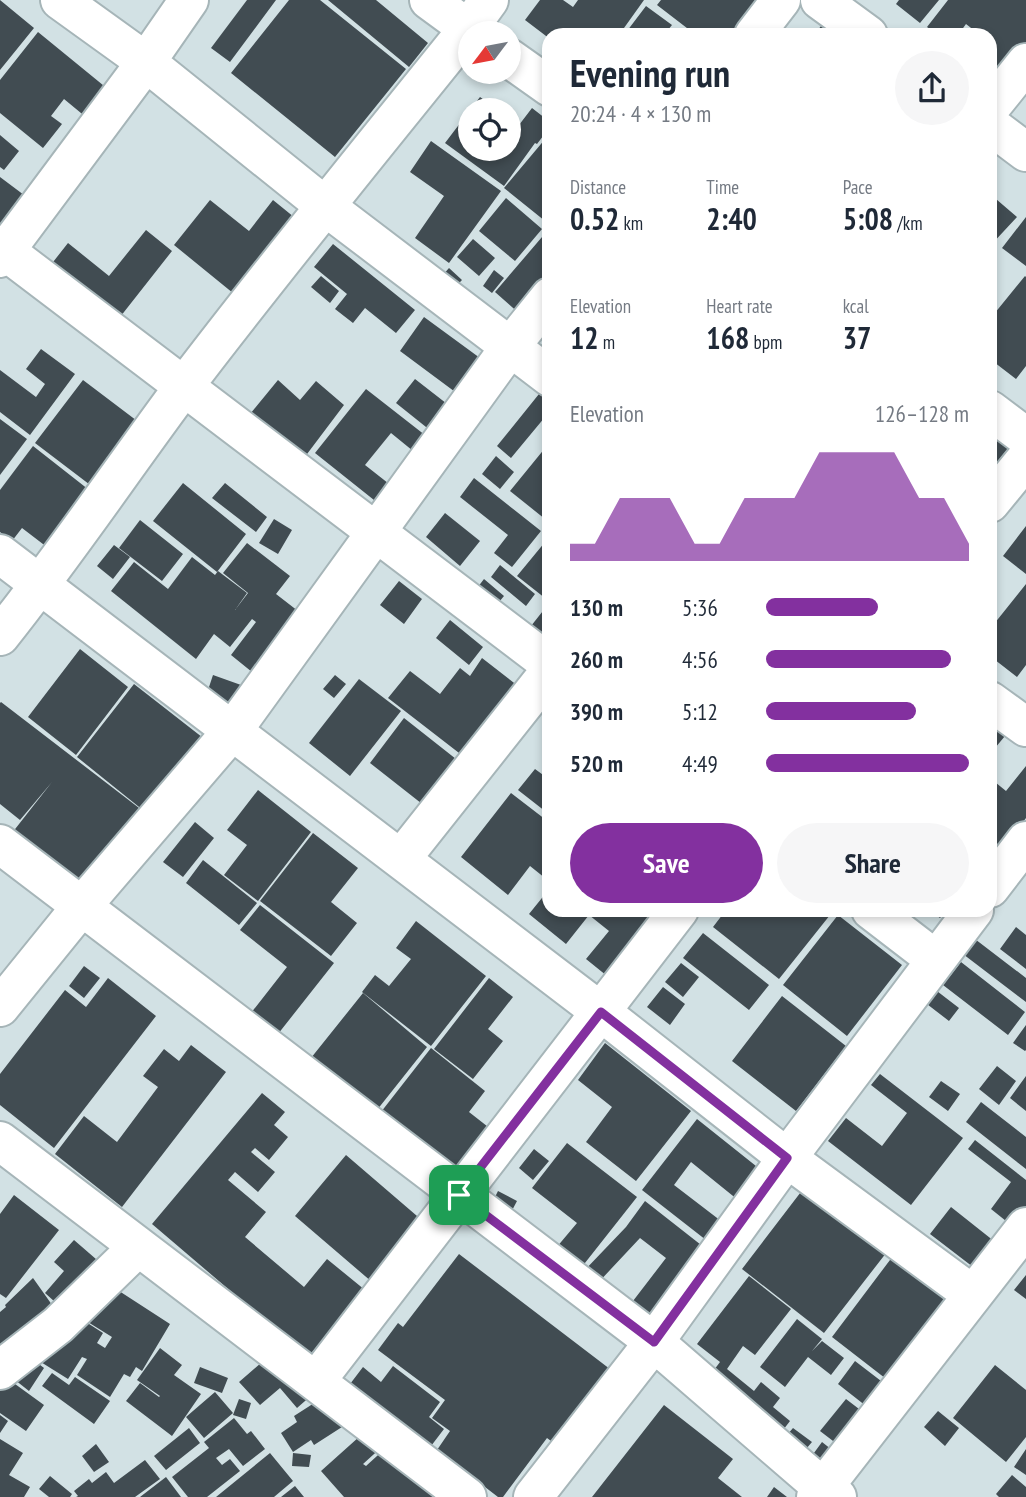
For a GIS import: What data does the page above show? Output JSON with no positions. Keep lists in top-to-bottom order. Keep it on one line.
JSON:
{"north":"bottom left","page":{"heading":["Evening run","20:24 · 4 × 130 m"],"stats":[["Distance","0.52 km"],["Time","2:40"],["Pace","5:08 /km"],["Elevation","12 m"],["Heart rate","168 bpm"],["kcal","37"]],"chart":["Elevation","126–128 m"],"list":[{"name":"130 m","note":"5:36"},{"name":"260 m","note":"4:56"},{"name":"390 m","note":"5:12"},{"name":"520 m","note":"4:49"}],"buttons":["Save","Share"]}}
